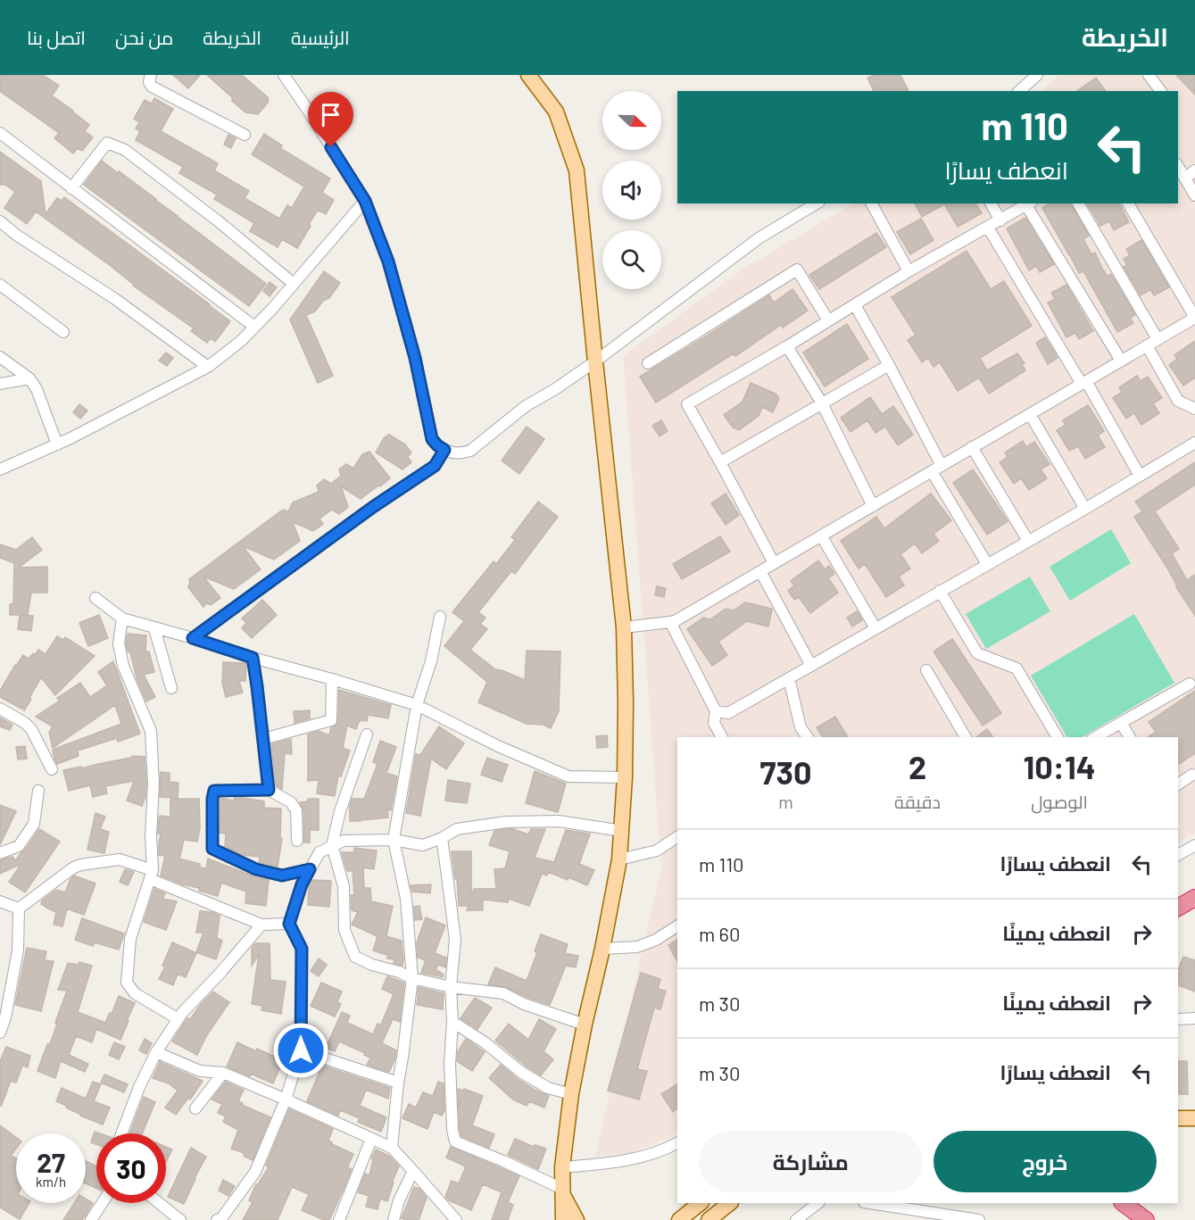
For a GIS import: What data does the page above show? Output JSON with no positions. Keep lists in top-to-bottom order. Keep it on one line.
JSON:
{"north":"right","page":{"header":"الخريطة","nav":["الرئيسية","الخريطة","من نحن","اتصل بنا"],"turn":["110 m","انعطف يسارًا"],"eta":["10:14","الوصول","2","دقيقة","730","m"],"list":[{"name":"انعطف يسارًا","value":"110 m"},{"name":"انعطف يمينًا","value":"60 m"},{"name":"انعطف يمينًا","value":"30 m"},{"name":"انعطف يسارًا","value":"30 m"}],"buttons":["خروج","مشاركة"],"speed":"27 km/h","limit":"30"}}
